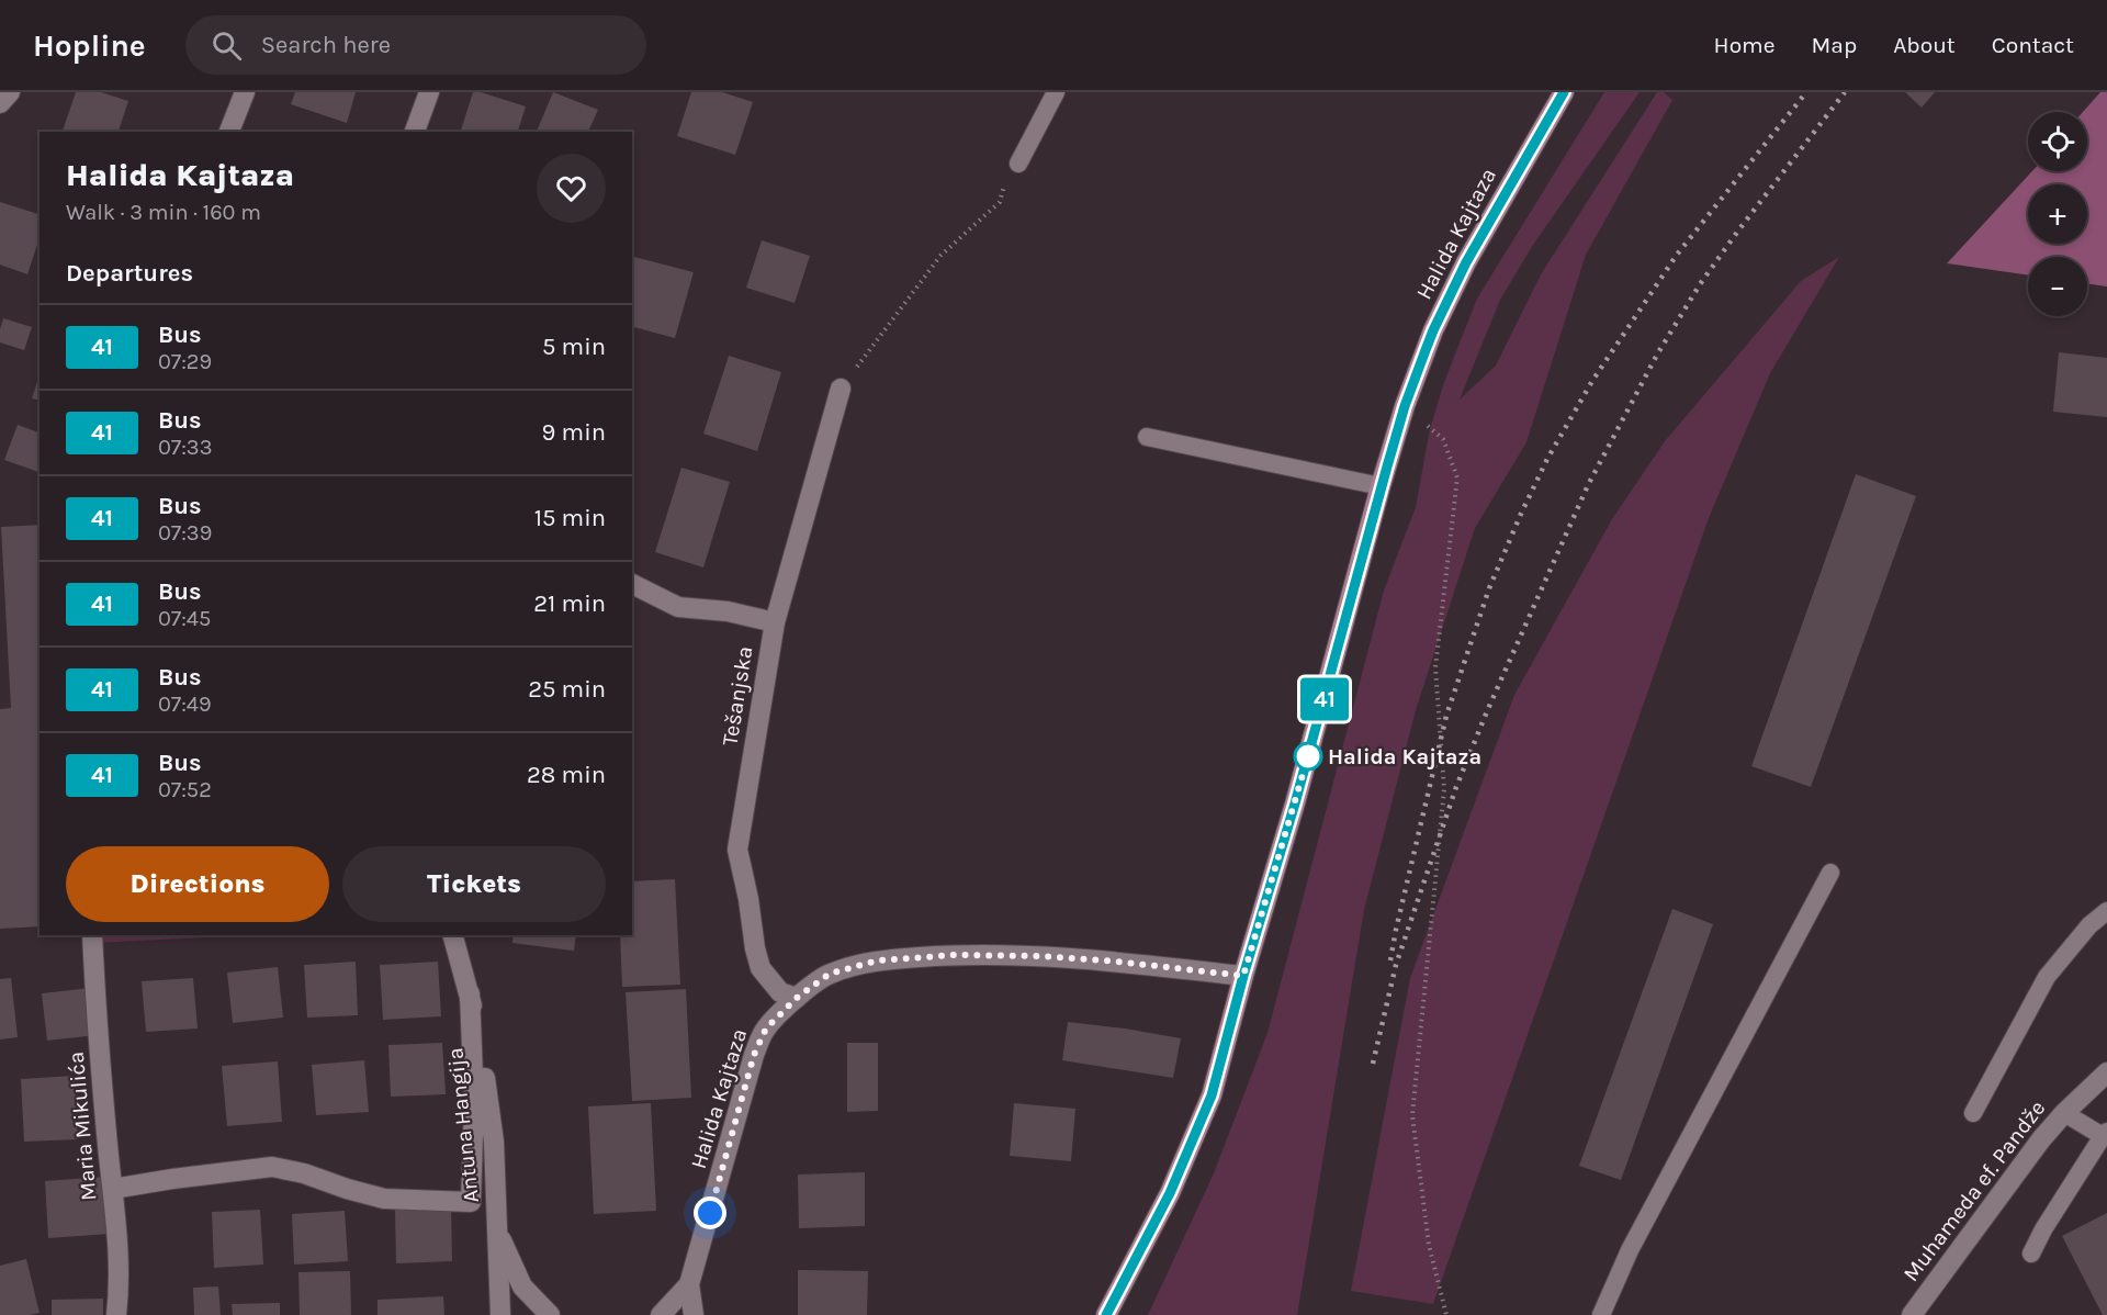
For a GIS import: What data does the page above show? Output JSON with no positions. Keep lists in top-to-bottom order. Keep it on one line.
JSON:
{"streets":{"main road":["Halida Kajtaza"],"street":["Tešanjska","Antuna Hangija","Maria Mikulića","Muhameda ef. Pandže"]},"crossings":[["Halida Kajtaza","Tešanjska"]],"places":["Halida Kajtaza"],"lines":["bus line 41"],"page":{"header":"Hopline","search":"Search here","nav":["Home","Map","About","Contact"],"on_map":"41","map_buttons":["+","−"],"heading":[["Halida Kajtaza","Walk · 3 min · 160 m"],"Departures"],"list":[{"mark":"41","name":"Bus","note":"07:29","value":"5 min"},{"mark":"41","name":"Bus","note":"07:33","value":"9 min"},{"mark":"41","name":"Bus","note":"07:39","value":"15 min"},{"mark":"41","name":"Bus","note":"07:45","value":"21 min"},{"mark":"41","name":"Bus","note":"07:49","value":"25 min"},{"mark":"41","name":"Bus","note":"07:52","value":"28 min"}],"buttons":["Directions","Tickets"]}}
